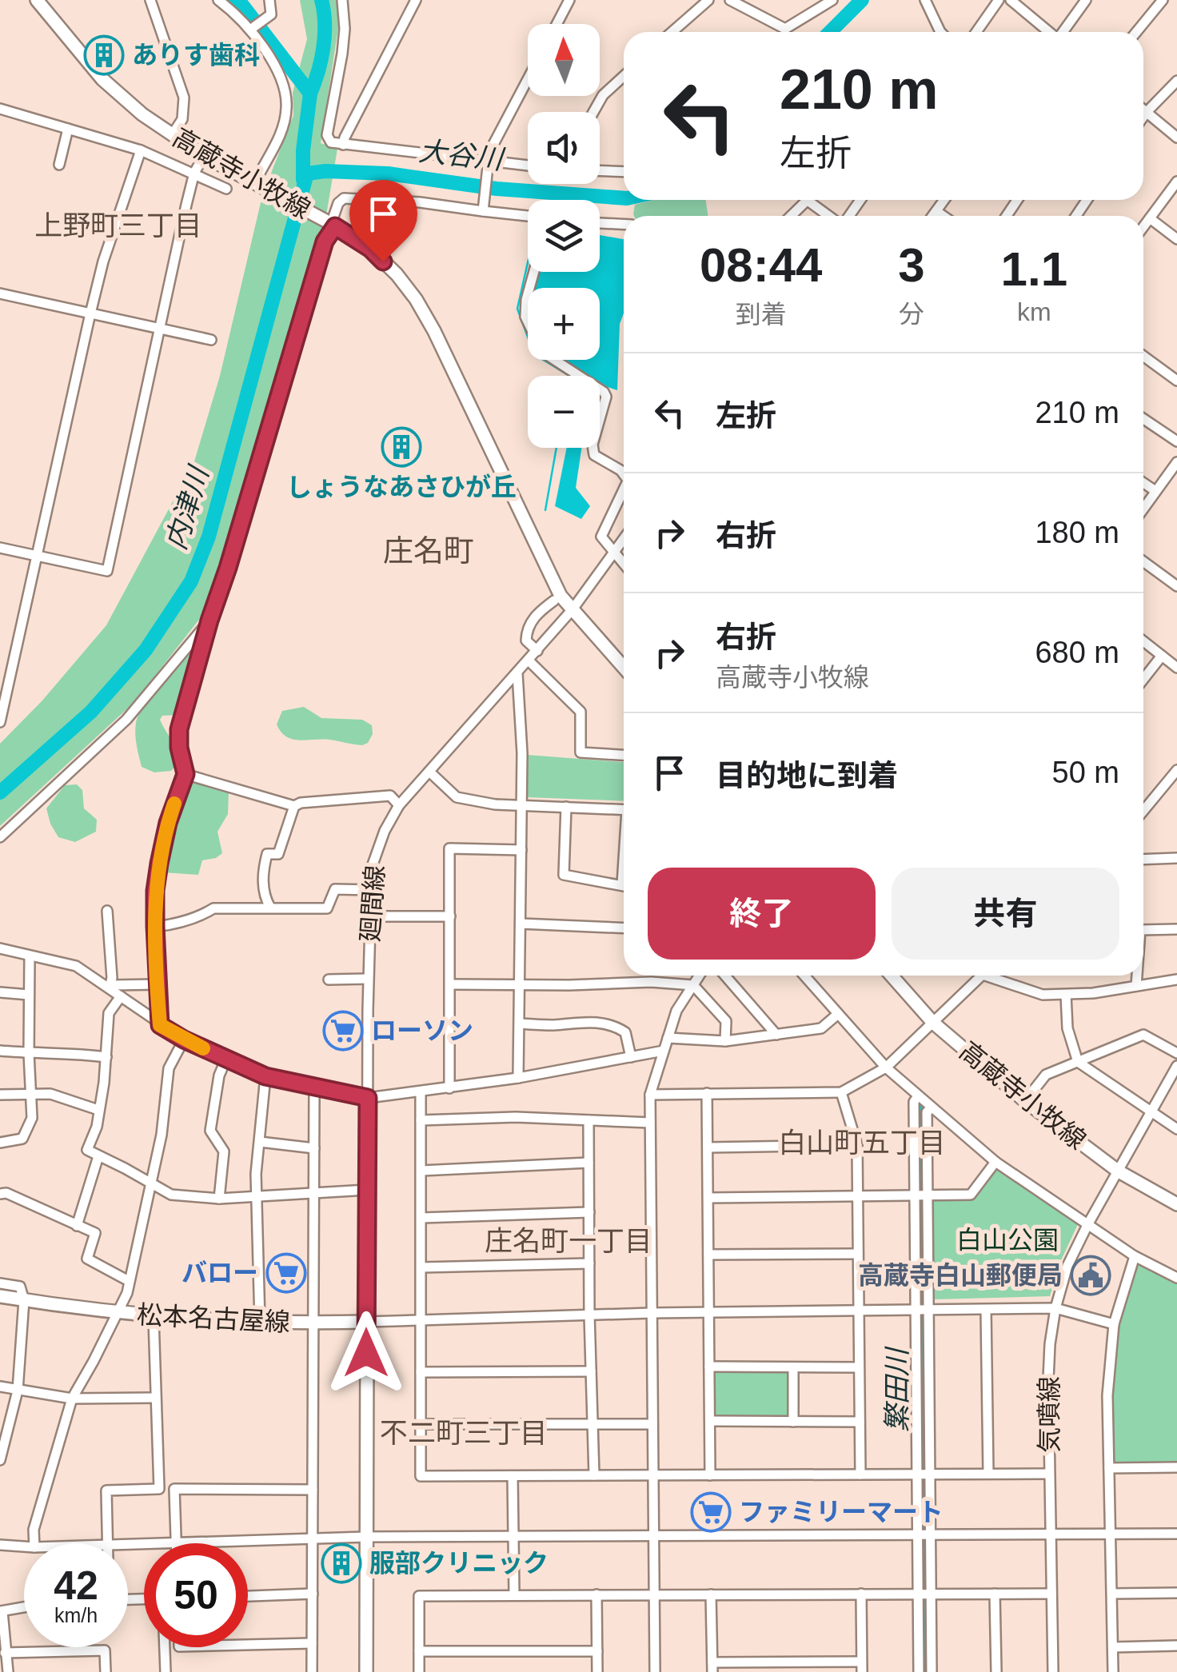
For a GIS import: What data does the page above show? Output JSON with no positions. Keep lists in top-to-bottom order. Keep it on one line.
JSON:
{"streets":{"main road":["高蔵寺小牧線","松本名古屋線"],"street":["廻間線","気噴線"]},"crossings":[["高蔵寺小牧線","廻間線"],["高蔵寺小牧線","気噴線"],["廻間線","松本名古屋線"]],"districts":["上野町三丁目","庄名町","白山町五丁目","庄名町一丁目","不二町三丁目"],"water":["大谷川","内津川","繁田川"],"parks":["白山公園"],"places":{"building":["ありす歯科","しょうなあさひが丘","服部クリニック"],"supermarket":["ローソン","バロー","ファミリーマート"],"public building":["高蔵寺白山郵便局"]},"north":"top","page":{"map_buttons":["+","−"],"turn":["210 m","左折"],"eta":["08:44","到着","3","分","1.1","km"],"list":[{"name":"左折","value":"210 m"},{"name":"右折","value":"180 m"},{"name":"右折","note":"高蔵寺小牧線","value":"680 m"},{"name":"目的地に到着","value":"50 m"}],"buttons":["終了","共有"],"speed":"42 km/h","limit":"50"}}
